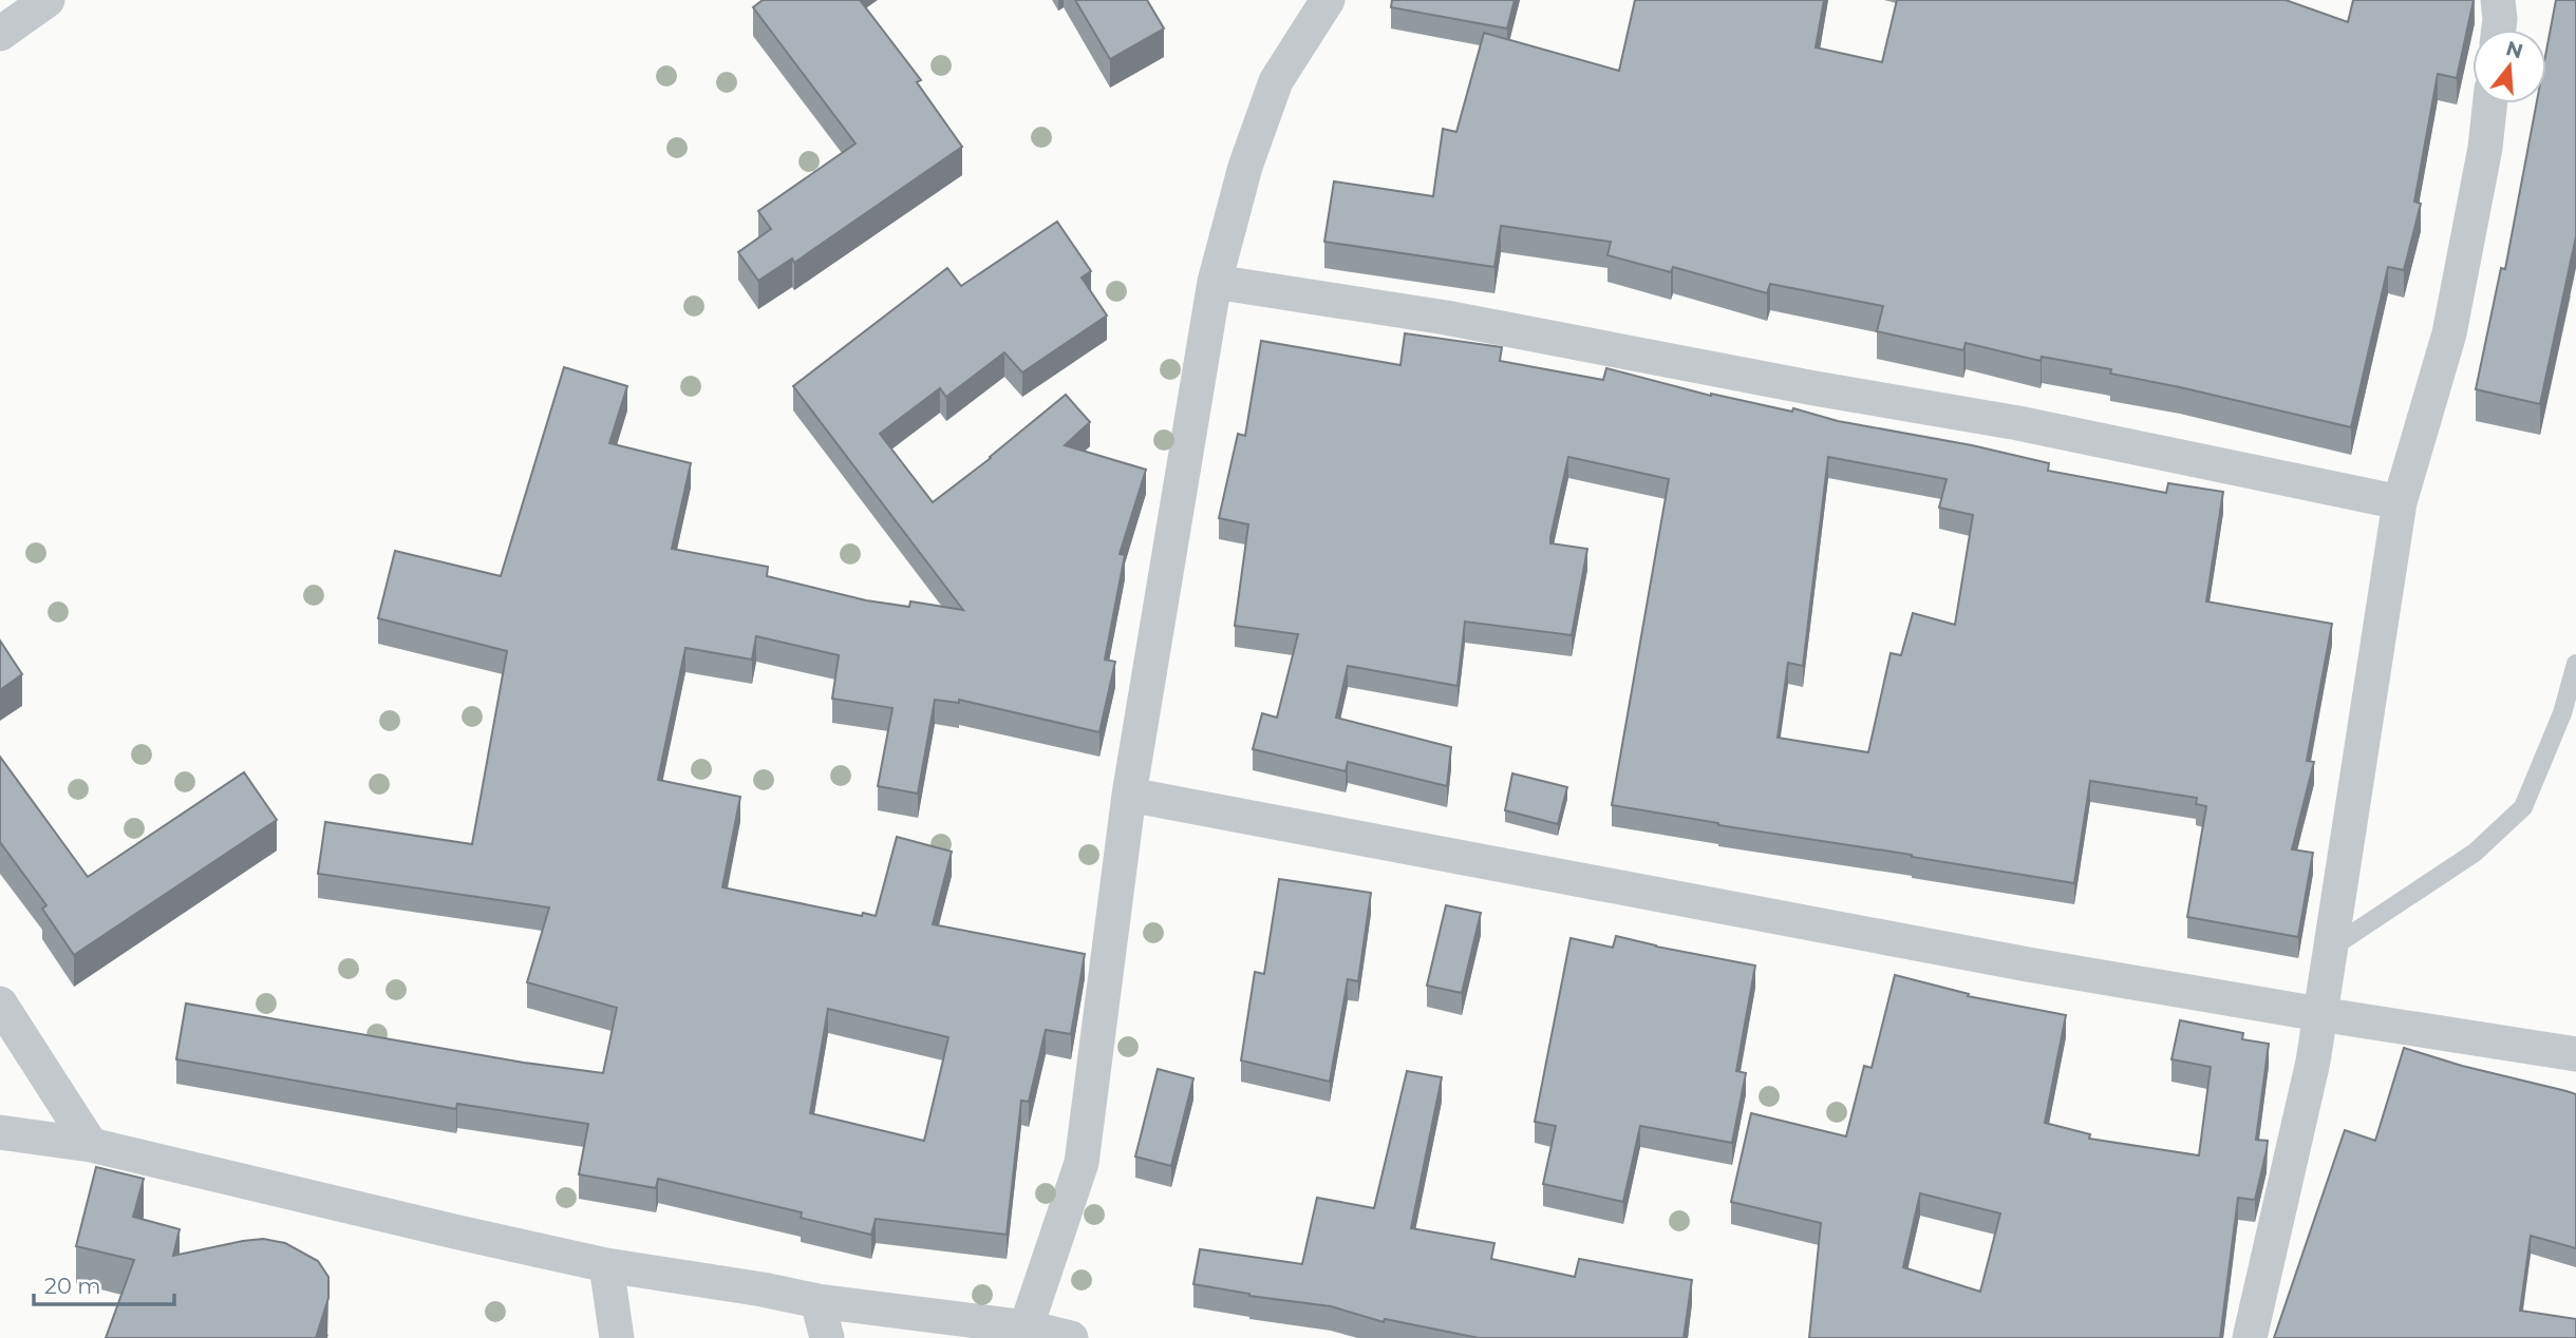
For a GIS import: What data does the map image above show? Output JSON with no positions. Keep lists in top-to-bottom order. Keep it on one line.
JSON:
{"scale_bar":"20 m","north":"top"}
